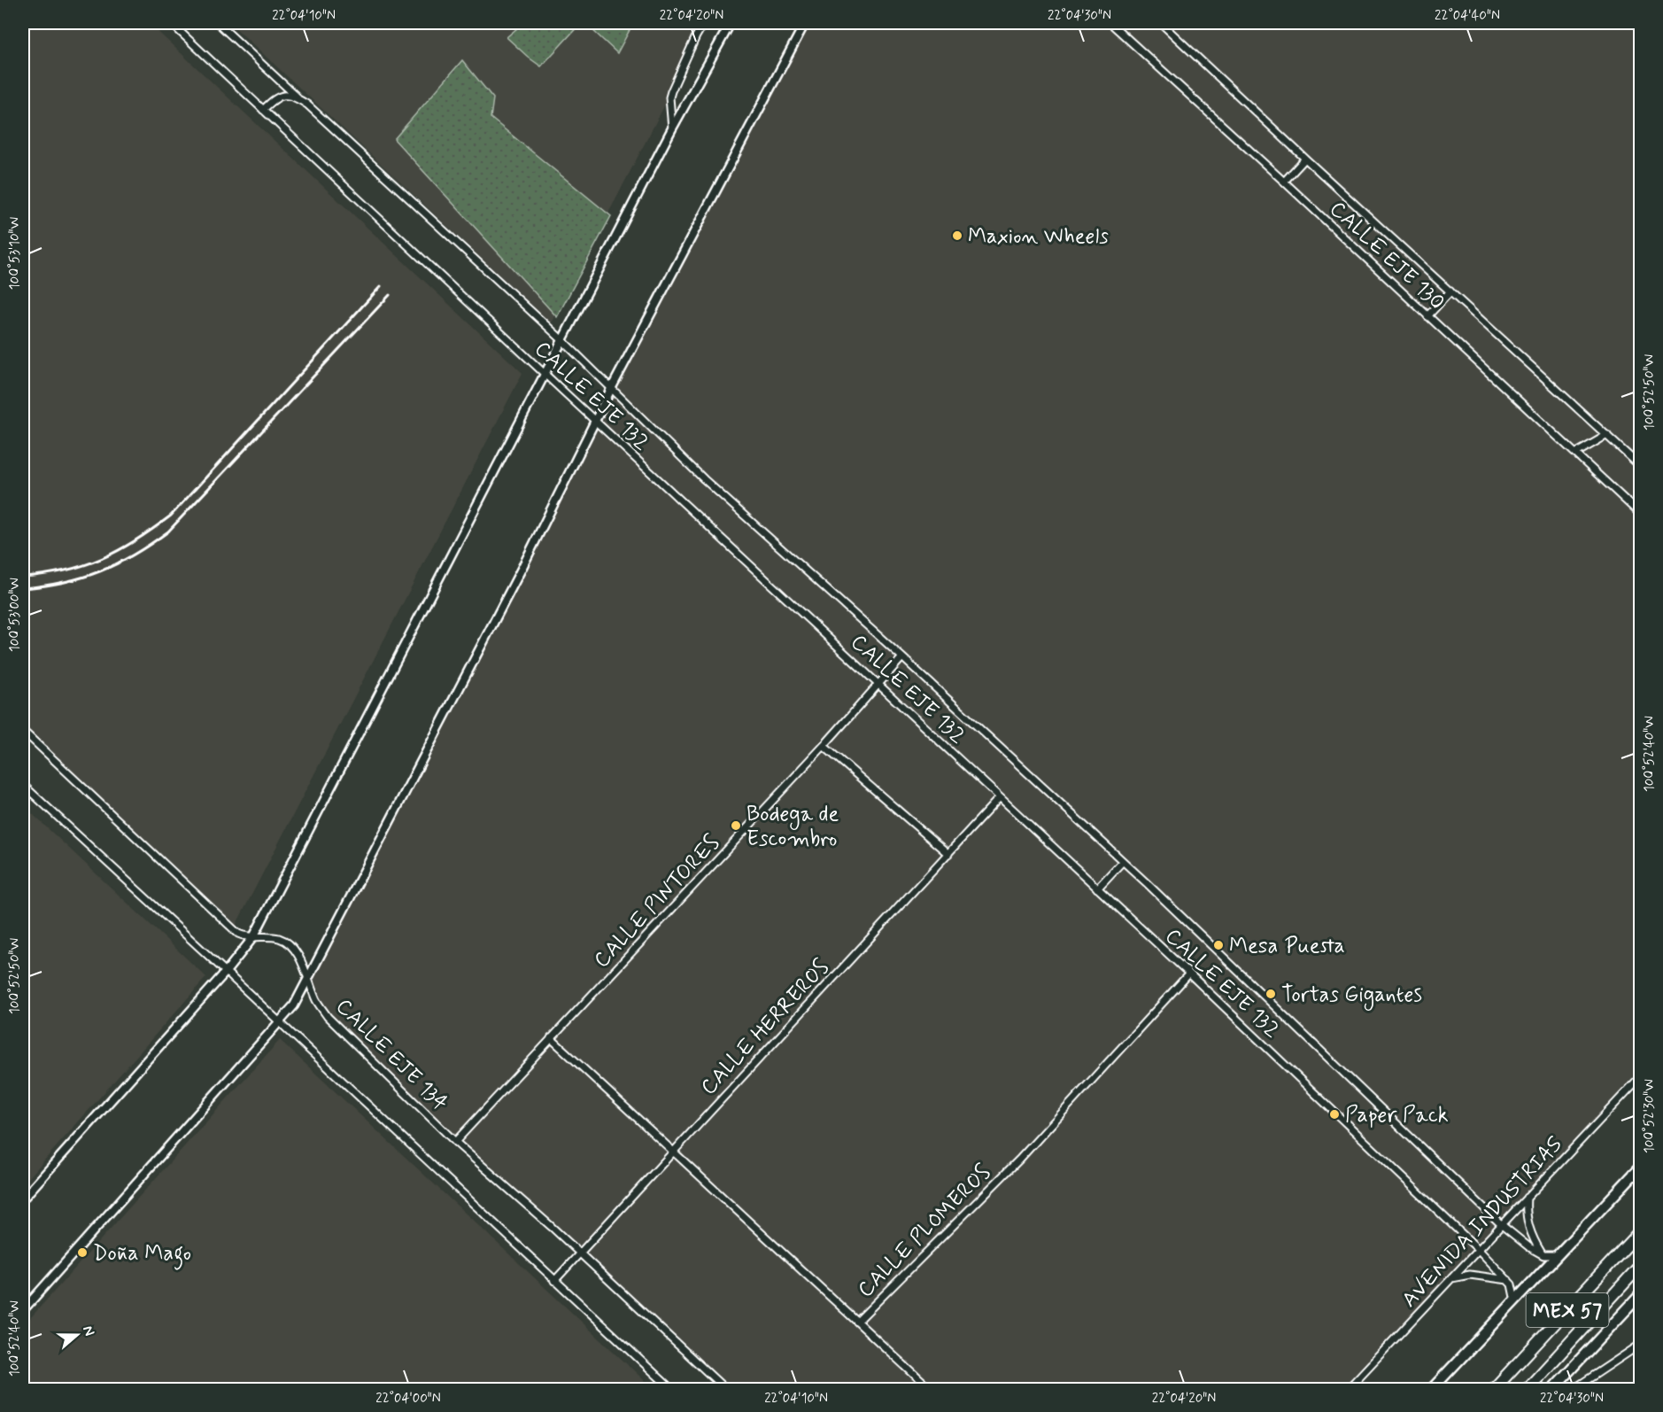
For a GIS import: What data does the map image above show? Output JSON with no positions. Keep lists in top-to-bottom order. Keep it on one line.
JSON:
{"streets":{"highway":["MEX 57"],"street":["CALLE EJE 130","CALLE EJE 132","CALLE PINTORES","CALLE HERREROS","CALLE EJE 134","AVENIDA INDUSTRIAS","CALLE PLOMEROS"]},"crossings":[["CALLE EJE 132","CALLE PINTORES"],["CALLE EJE 132","CALLE HERREROS"],["CALLE EJE 132","AVENIDA INDUSTRIAS"],["CALLE EJE 132","CALLE PLOMEROS"],["CALLE PINTORES","CALLE EJE 134"],["CALLE PINTORES","CALLE PLOMEROS"],["CALLE HERREROS","CALLE EJE 134"],["CALLE HERREROS","CALLE PLOMEROS"]],"places":["Maxion Wheels","Bodega de Escombro","Mesa Puesta","Tortas Gigantes","Paper Pack","Doña Mago"],"north":"right","coordinates":["22°04'10\"N","22°04'20\"N","22°04'30\"N","22°04'40\"N","100°53'10\"W","100°52'50\"W","100°53'00\"W","100°52'40\"W","100°52'30\"W","22°04'00\"N"]}
